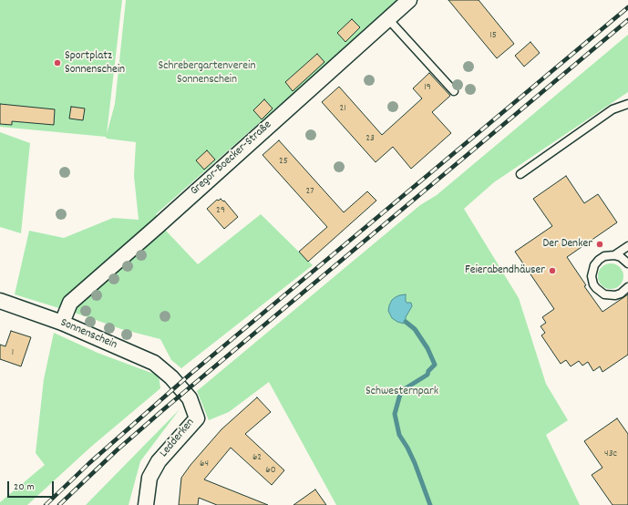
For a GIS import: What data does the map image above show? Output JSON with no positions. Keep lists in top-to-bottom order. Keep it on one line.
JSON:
{"streets":{"street":["Gregor-Boecker-Straße","Sonnenschein","Ledderken"]},"crossings":[["Gregor-Boecker-Straße","Sonnenschein"],["Sonnenschein","Ledderken"]],"parks":["Schrebergartenverein Sonnenschein","Schwesternpark"],"places":["Sportplatz Sonnenschein","Der Denker","Feierabendhäuser"],"house_numbers":["15","19","21","23","25","27","29","1","43c","62","64","60"],"scale_bar":"20 m"}
